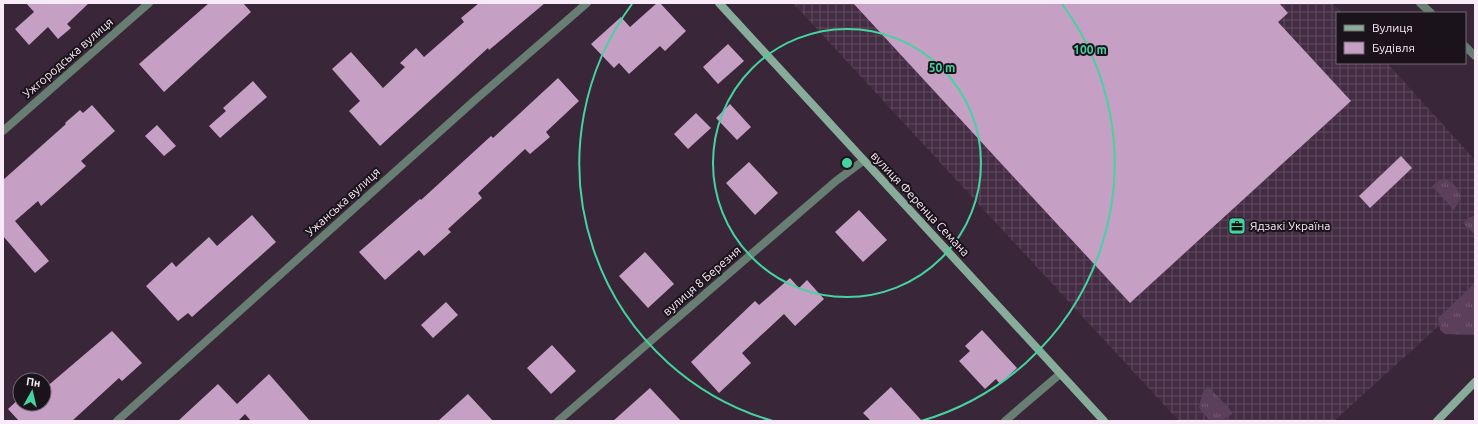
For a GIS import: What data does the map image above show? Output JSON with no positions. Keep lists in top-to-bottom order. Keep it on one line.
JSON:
{"streets":{"street":["Ужгородська вулиця","Ужанська вулиця","вулиця Ференца Семана","вулиця 8 Березня"]},"crossings":[["вулиця Ференца Семана","вулиця 8 Березня"]],"places":{"office":["Ядзакі Україна"]},"legend":["Вулиця","Будівля"],"north":"top","rings":["100 m","50 m"]}
